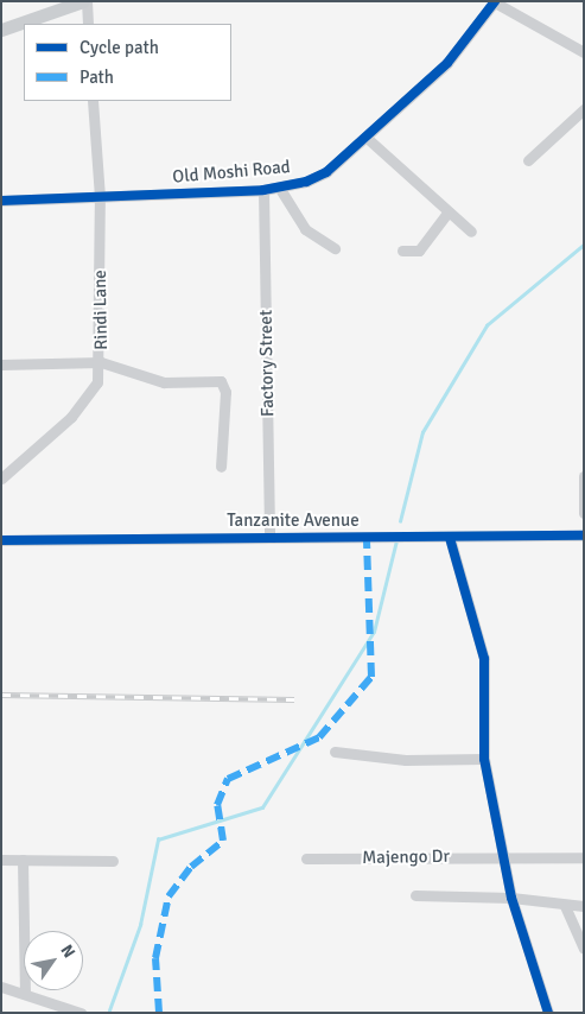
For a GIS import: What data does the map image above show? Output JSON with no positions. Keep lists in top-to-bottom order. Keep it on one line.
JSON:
{"streets":{"street":["Old Moshi Road","Rindi Lane","Factory Street","Tanzanite Avenue","Majengo Dr"]},"crossings":[["Old Moshi Road","Rindi Lane"],["Old Moshi Road","Factory Street"],["Factory Street","Tanzanite Avenue"]],"legend":["Cycle path","Path"],"north":"top right"}
